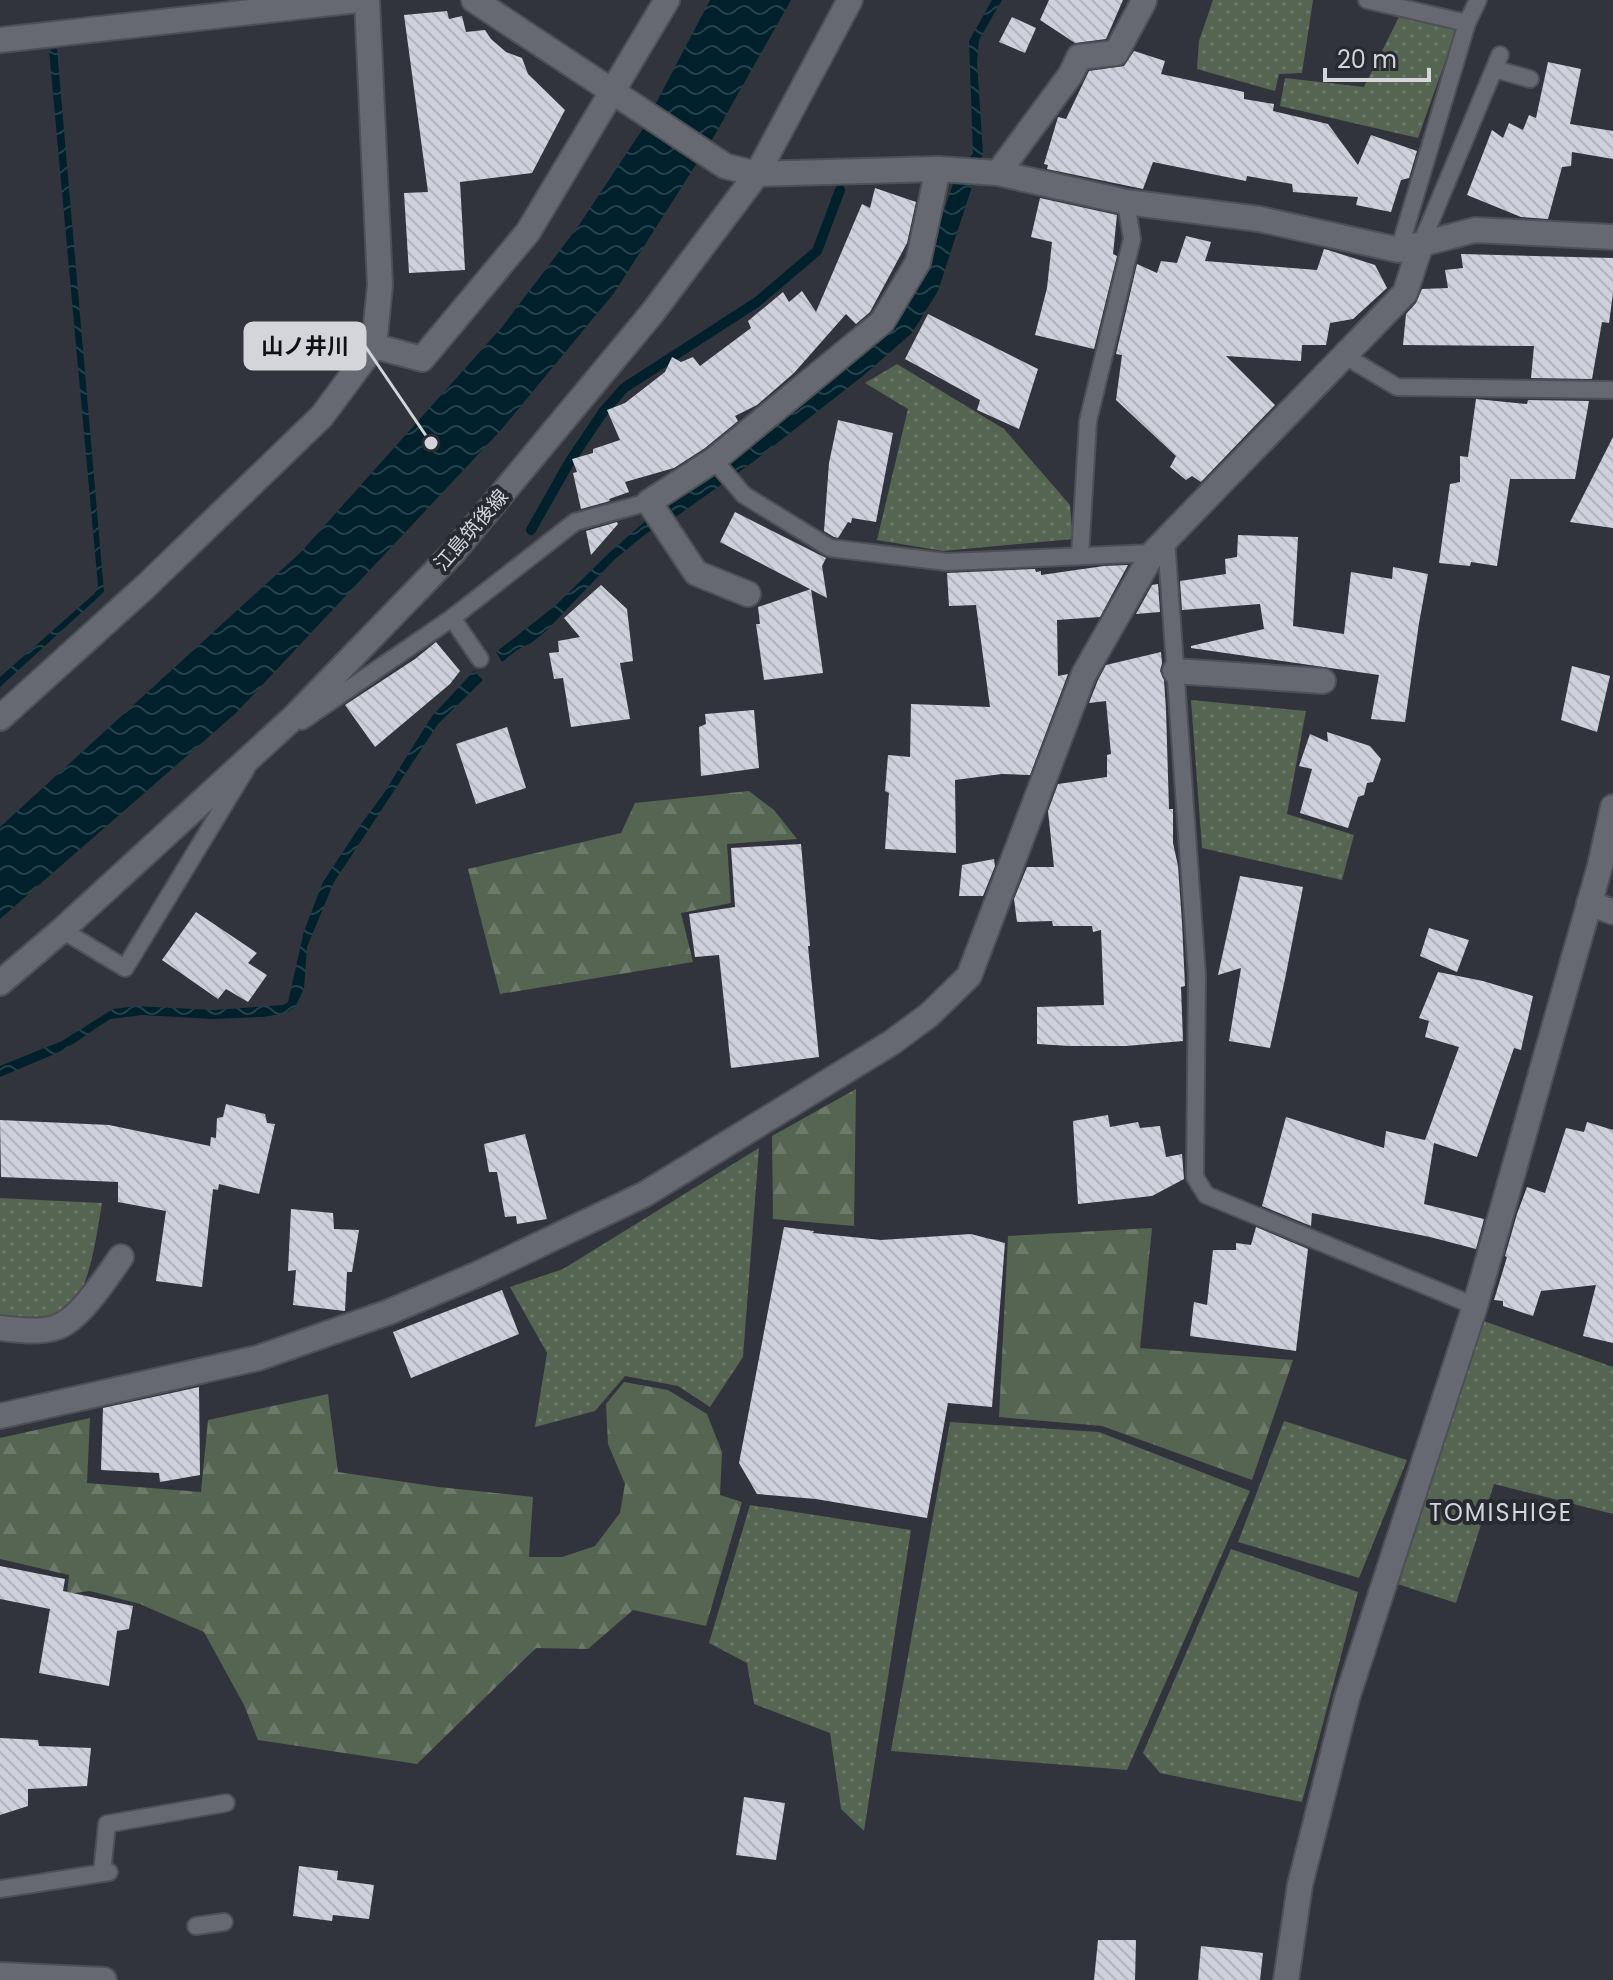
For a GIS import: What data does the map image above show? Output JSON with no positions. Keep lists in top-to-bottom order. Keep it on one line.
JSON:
{"streets":{"street":["江島筑後線"]},"districts":["TOMISHIGE"],"places":["山ノ井川"],"scale_bar":"20 m"}
